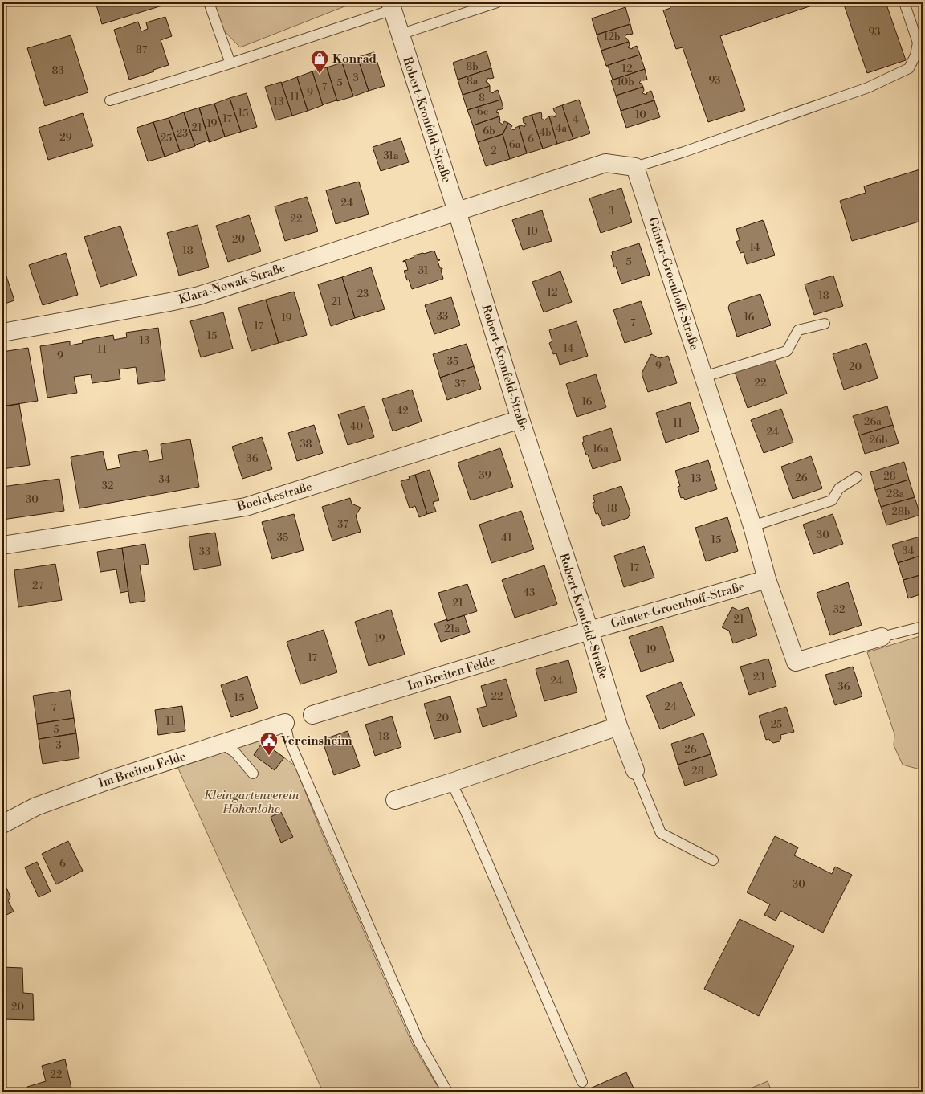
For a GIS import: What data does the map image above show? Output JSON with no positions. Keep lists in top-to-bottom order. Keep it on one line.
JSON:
{"streets":{"street":["Robert-Kronfeld-Straße","Klara-Nowak-Straße","Günter-Groenhoff-Straße","Boelckestraße","Im Breiten Felde"]},"crossings":[["Robert-Kronfeld-Straße","Klara-Nowak-Straße"],["Robert-Kronfeld-Straße","Günter-Groenhoff-Straße"],["Robert-Kronfeld-Straße","Boelckestraße"],["Robert-Kronfeld-Straße","Im Breiten Felde"],["Günter-Groenhoff-Straße","Im Breiten Felde"]],"parks":["Kleingartenverein Hohenlohe"],"places":{"shop":["Konrad"],"public building":["Vereinsheim"]},"house_numbers":["93","12b","87","8b","12","83","3","93","8a","10b","5","7","9","11","8","13","6c","15","10","17","4","19","21","4a","6b","4b","23","29","25","6","6a","2","31a","24","3","22","10","20","14","18","5","31","12","23","18","21","33","16","19","7","17","15","13","14","11","9","35","9","20","22","37","16","42","26a","11","40","24","26b","38","16a","36","39","28","26","13","34","32","28a","30","18","28b","37","30","35","41","15","34","33","17","27","43","21","32","21","21a","19","19","17","23","24","36","22","15","24","7","20","11","25","5","18","3","26","28","6","30","20","22"]}
